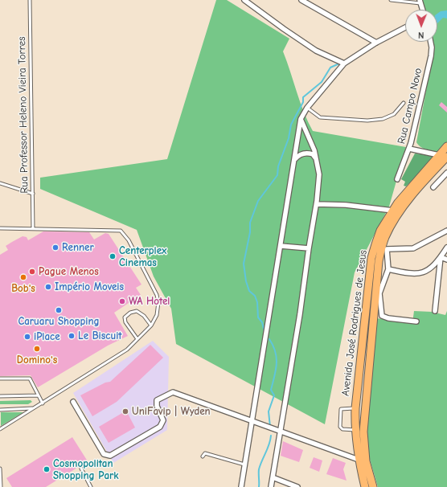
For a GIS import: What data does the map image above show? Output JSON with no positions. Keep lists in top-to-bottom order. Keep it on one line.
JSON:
{"streets":{"main road":["Avenida José Rodrigues de Jesus"],"street":["Rua Campo Novo"],"lane":["Rua Professor Heleno Vieira Torres"]},"places":["Renner","Centerplex Cinemas","Pague Menos","Bob's","Império Moveis","WA Hotel","Caruaru Shopping","Le Biscuit","iPlace","Domino's","UniFavip | Wyden","Cosmopolitan Shopping Park"],"north":"bottom"}
